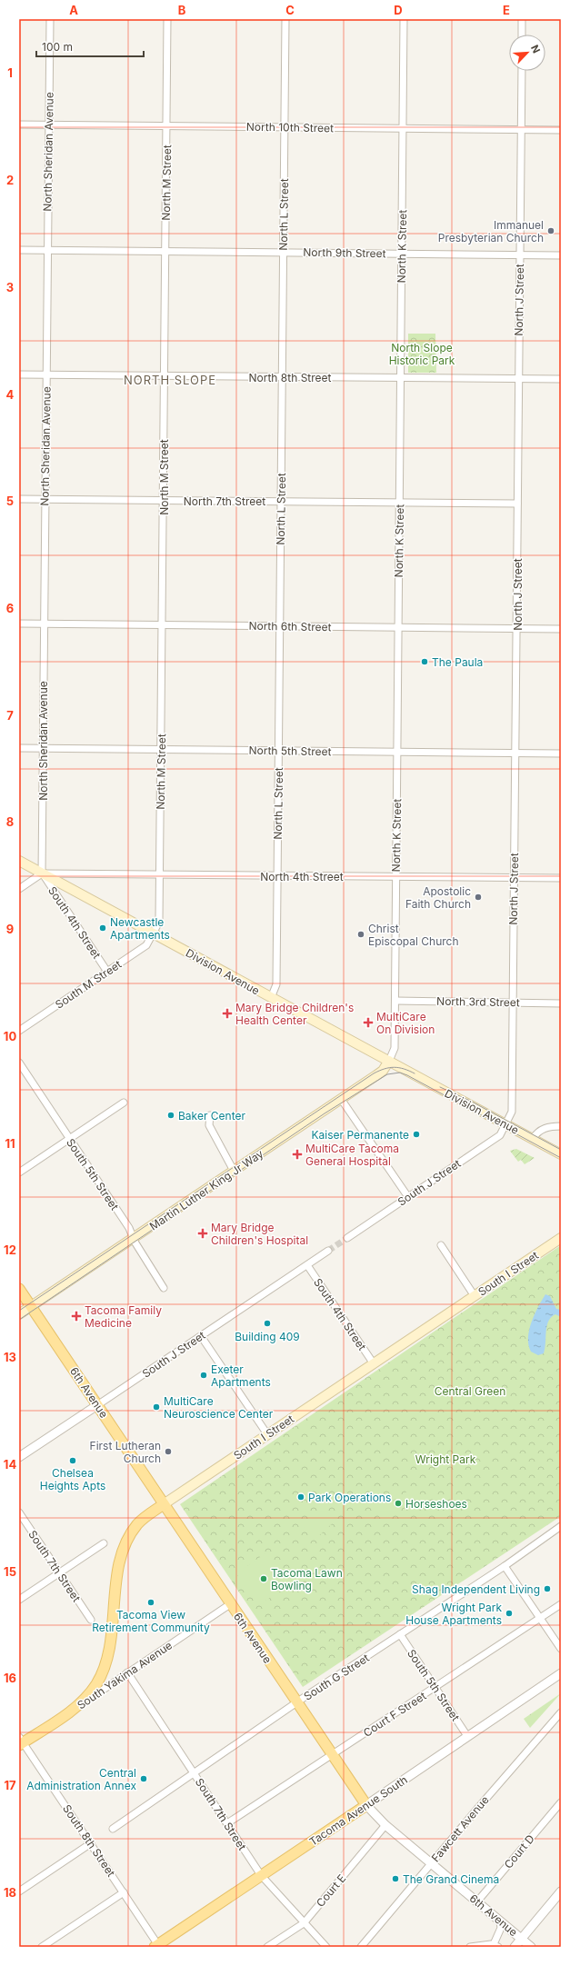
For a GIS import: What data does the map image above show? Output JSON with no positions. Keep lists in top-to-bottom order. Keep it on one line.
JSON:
{"streets":{"main road":["Division Avenue","Martin Luther King Jr Way","South I Street","6th Avenue","South Yakima Avenue","Tacoma Avenue South"],"street":["North 10th Street","North Sheridan Avenue","North M Street","North L Street","North K Street","North 9th Street","North J Street","North 8th Street","North 7th Street","North 6th Street","North 5th Street","North 4th Street","South 4th Street","South M Street","North 3rd Street","South 5th Street","South J Street","South 7th Street","South G Street","Court F Street","Fawcett Avenue","South 8th Street","Court D","Court E"]},"crossings":[["North 10th Street","North Sheridan Avenue"],["North 10th Street","North M Street"],["North 10th Street","North L Street"],["North 10th Street","North K Street"],["North 10th Street","North J Street"],["North Sheridan Avenue","North 9th Street"],["North Sheridan Avenue","North 8th Street"],["North Sheridan Avenue","North 7th Street"],["North Sheridan Avenue","North 6th Street"],["North Sheridan Avenue","North 5th Street"],["North Sheridan Avenue","North 4th Street"],["North Sheridan Avenue","South 4th Street"],["North Sheridan Avenue","Division Avenue"],["North M Street","North 9th Street"],["North M Street","North 8th Street"],["North M Street","North 7th Street"],["North M Street","North 6th Street"],["North M Street","North 5th Street"],["North M Street","North 4th Street"],["North M Street","Division Avenue"],["North M Street","South M Street"],["North L Street","North 9th Street"],["North L Street","North 8th Street"],["North L Street","North 7th Street"],["North L Street","North 6th Street"],["North L Street","North 5th Street"],["North L Street","North 4th Street"],["North L Street","Division Avenue"],["North K Street","North 9th Street"],["North K Street","North 8th Street"],["North K Street","North 7th Street"],["North K Street","North 6th Street"],["North K Street","North 5th Street"],["North K Street","North 4th Street"],["North K Street","Division Avenue"],["North K Street","North 3rd Street"],["North K Street","Martin Luther King Jr Way"],["North 9th Street","North J Street"],["North J Street","North 8th Street"],["North J Street","North 7th Street"],["North J Street","North 6th Street"],["North J Street","North 5th Street"],["North J Street","North 4th Street"],["North J Street","Division Avenue"],["North J Street","North 3rd Street"],["North J Street","South J Street"],["North 4th Street","South 4th Street"],["North 4th Street","Division Avenue"],["South 4th Street","Division Avenue"],["South 4th Street","South M Street"],["South 4th Street","South J Street"],["South 4th Street","South I Street"],["Division Avenue","South M Street"],["Division Avenue","South J Street"],["Division Avenue","Martin Luther King Jr Way"],["South 5th Street","Martin Luther King Jr Way"],["South 5th Street","South G Street"],["South 5th Street","Court F Street"],["South 5th Street","Tacoma Avenue South"],["South J Street","6th Avenue"],["Martin Luther King Jr Way","6th Avenue"],["South I Street","6th Avenue"],["South I Street","South Yakima Avenue"],["6th Avenue","South Yakima Avenue"],["6th Avenue","South G Street"],["6th Avenue","Court F Street"],["6th Avenue","Tacoma Avenue South"],["6th Avenue","Fawcett Avenue"],["6th Avenue","Court D"],["6th Avenue","Court E"],["South 7th Street","South Yakima Avenue"],["South 7th Street","South G Street"],["South 7th Street","Court F Street"],["South 7th Street","Tacoma Avenue South"],["South 7th Street","Court E"],["South Yakima Avenue","South 8th Street"],["Tacoma Avenue South","South 8th Street"]],"districts":["NORTH SLOPE"],"parks":["North Slope Historic Park","Central Green","Wright Park"],"places":{"other":["Immanuel Presbyterian Church","The Paula","Apostolic Faith Church","Newcastle Apartments","Christ Episcopal Church","Baker Center","Kaiser Permanente","Building 409","Exeter Apartments","MultiCare Neuroscience Center","First Lutheran Church","Chelsea Heights Apts","Park Operations","Horseshoes","Tacoma Lawn Bowling","Shag Independent Living","Tacoma View Retirement Community","Wright Park House Apartments","Central Administration Annex","The Grand Cinema"],"health":["Mary Bridge Children's Health Center","MultiCare On Division","MultiCare Tacoma General Hospital","Mary Bridge Children's Hospital","Tacoma Family Medicine"]},"scale_bar":"100 m","north":"top right","grid":{"columns":["A","B","C","D","E"],"rows":["1","2","3","4","5","6","7","8","9","10","11","12","13","14","15","16","17","18"]}}
